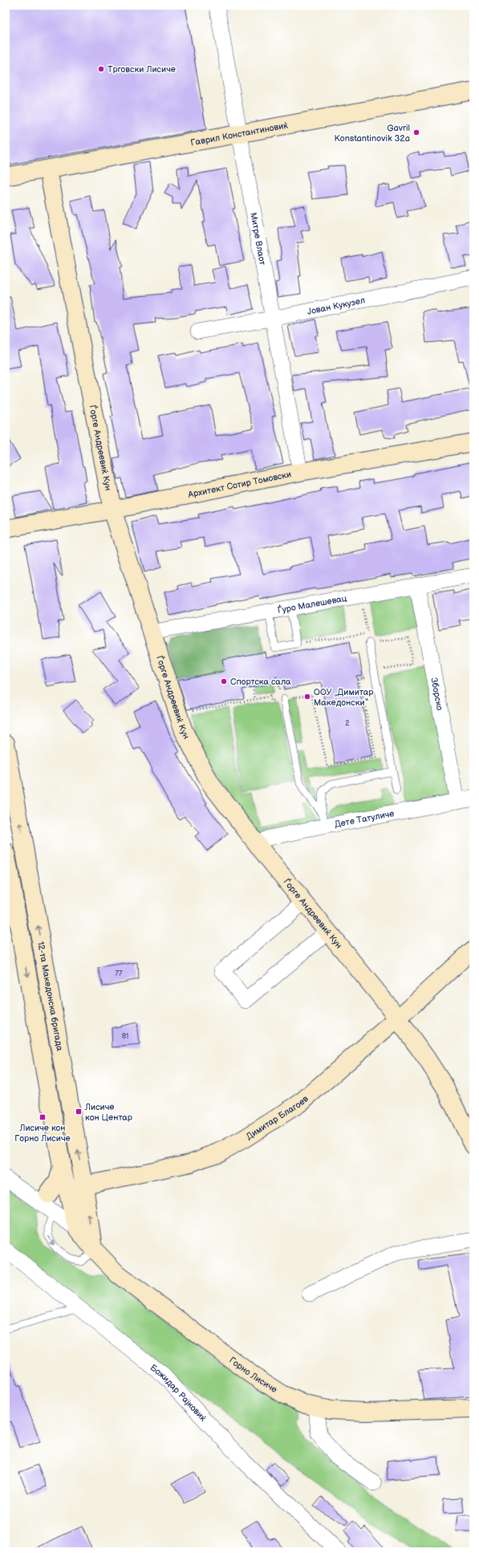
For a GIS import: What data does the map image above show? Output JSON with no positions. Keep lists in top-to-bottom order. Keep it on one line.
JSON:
{"streets":{"street":["Гаврил Константиновиќ","Митре Влаот","Јован Кукузел","Ѓорге Андреевиќ Кун","Архитект Сотир Томовски","Ѓуро Малешевац","Зборско","Дете Татуличе","12-та Македонска бригада","Димитар Благоев","Горно Лисиче","Божидар Рајковиќ"]},"crossings":[["Гаврил Константиновиќ","Митре Влаот"],["Гаврил Константиновиќ","Ѓорге Андреевиќ Кун"],["Митре Влаот","Јован Кукузел"],["Митре Влаот","Архитект Сотир Томовски"],["Ѓорге Андреевиќ Кун","Архитект Сотир Томовски"],["Ѓорге Андреевиќ Кун","Ѓуро Малешевац"],["Ѓорге Андреевиќ Кун","Дете Татуличе"],["Ѓорге Андреевиќ Кун","Димитар Благоев"],["Ѓуро Малешевац","Зборско"],["Зборско","Дете Татуличе"],["12-та Македонска бригада","Димитар Благоев"],["12-та Македонска бригада","Горно Лисиче"]],"places":{"other":["Трговски Лисиче","Gavril Konstantinovik 32a","Спортска сала","ООУ „Димитар Македонски“"],"transit":["Лисиче кон Центар","Лисиче кон Горно Лисиче"]},"house_numbers":["2","77","81"]}
